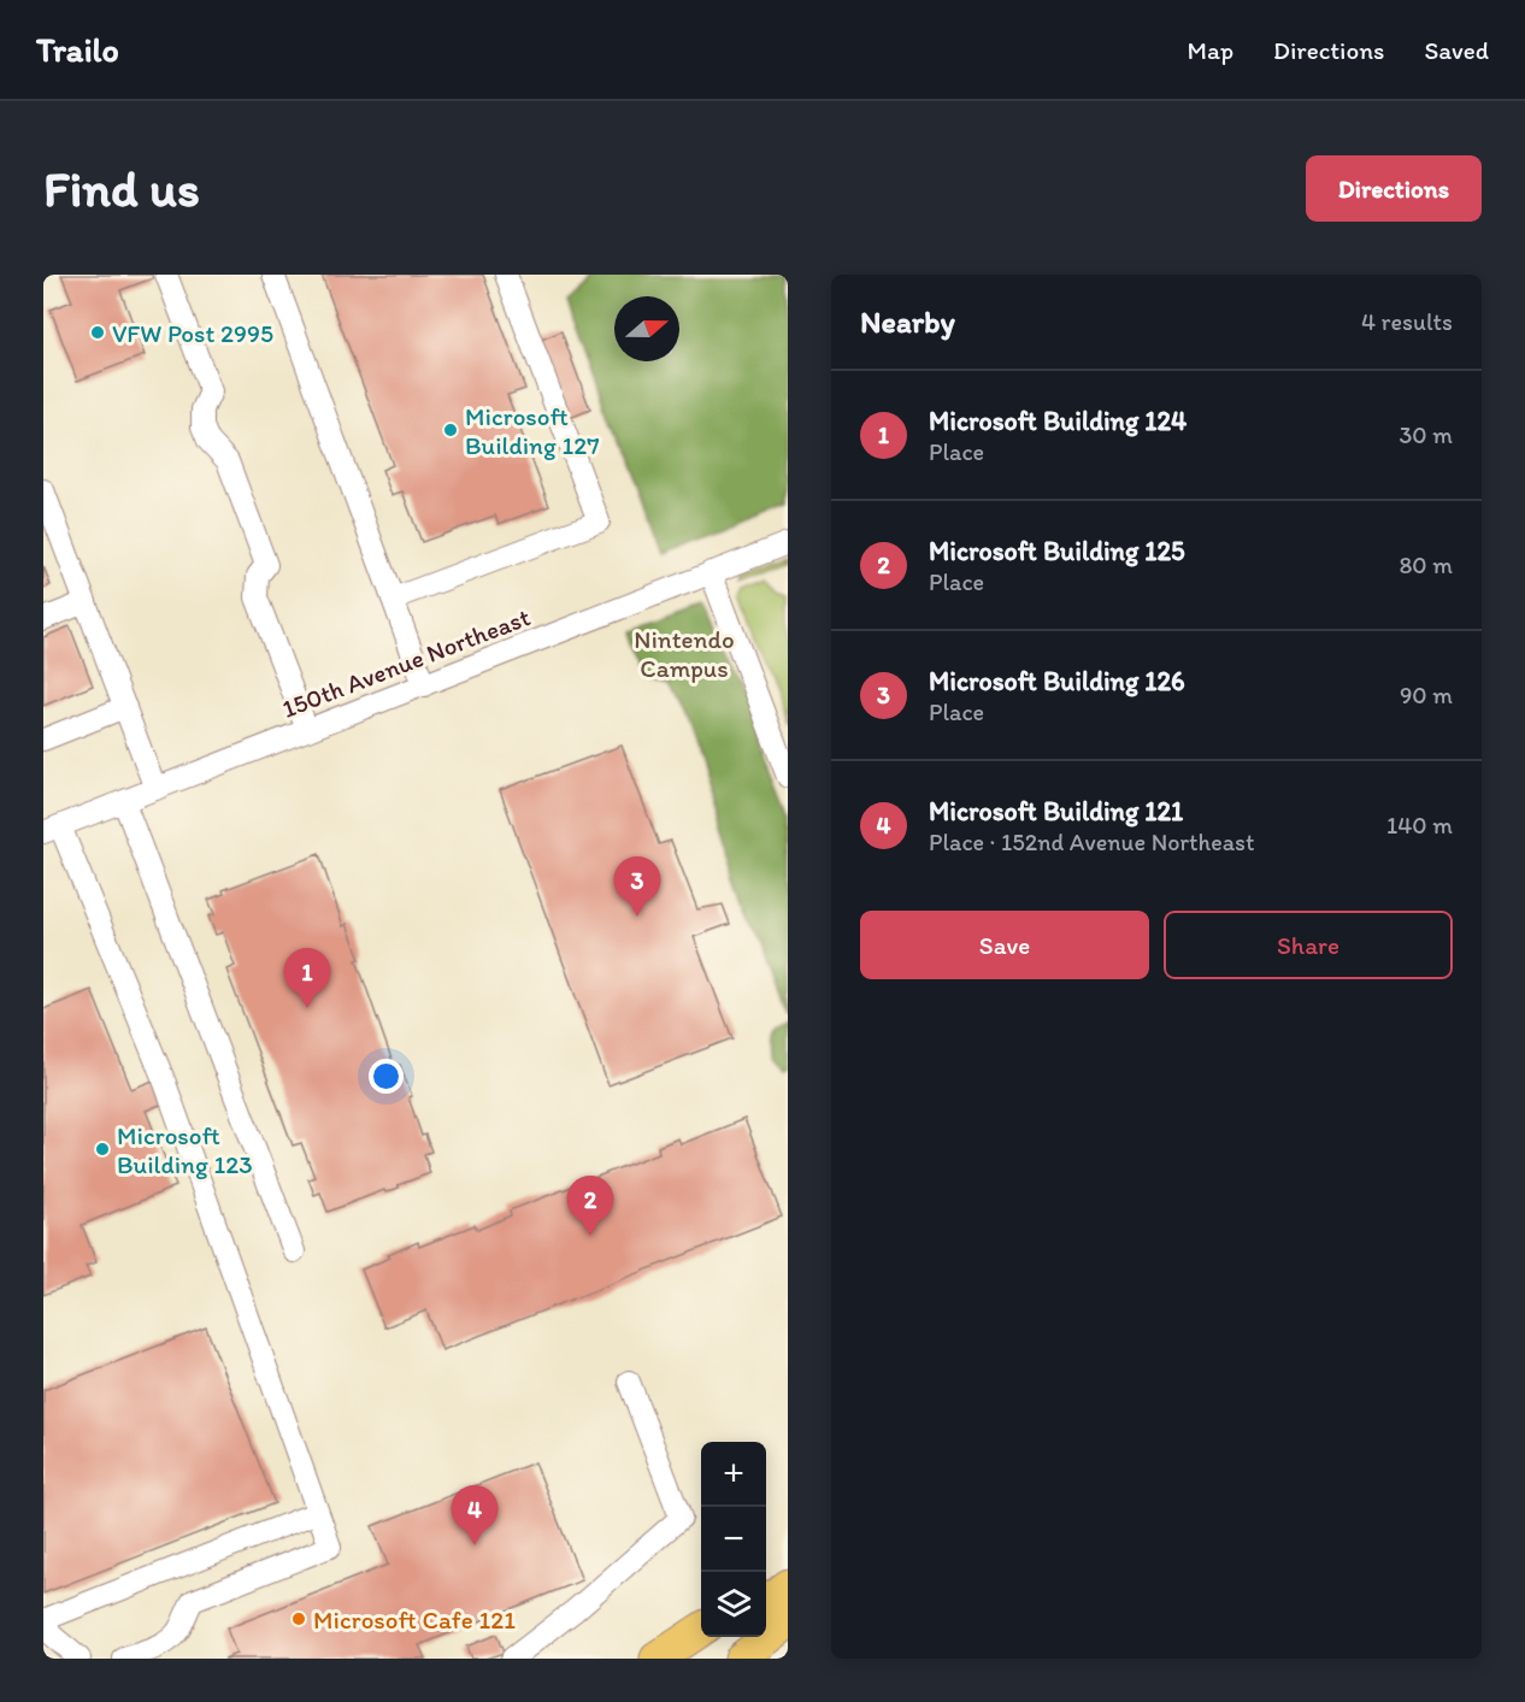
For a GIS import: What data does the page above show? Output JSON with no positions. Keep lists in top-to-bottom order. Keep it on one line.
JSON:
{"streets":{"street":["150th Avenue Northeast"]},"parks":["Nintendo Campus"],"places":["VFW Post 2995","Microsoft Building 127","Microsoft Building 123","Microsoft Cafe 121"],"north":"right","page":{"header":"Trailo","nav":["Map","Directions","Saved"],"buttons":["Directions",["Save","Share"]],"title":"Find us","heading":["Nearby","4 results"],"list":[{"mark":"1","name":"Microsoft Building 124","note":"Place","value":"30 m"},{"mark":"2","name":"Microsoft Building 125","note":"Place","value":"80 m"},{"mark":"3","name":"Microsoft Building 126","note":"Place","value":"90 m"},{"mark":"4","name":"Microsoft Building 121","note":"Place · 152nd Avenue Northeast","value":"140 m"}],"pins":["3","1","2","4"],"map_buttons":["+","−"]}}
